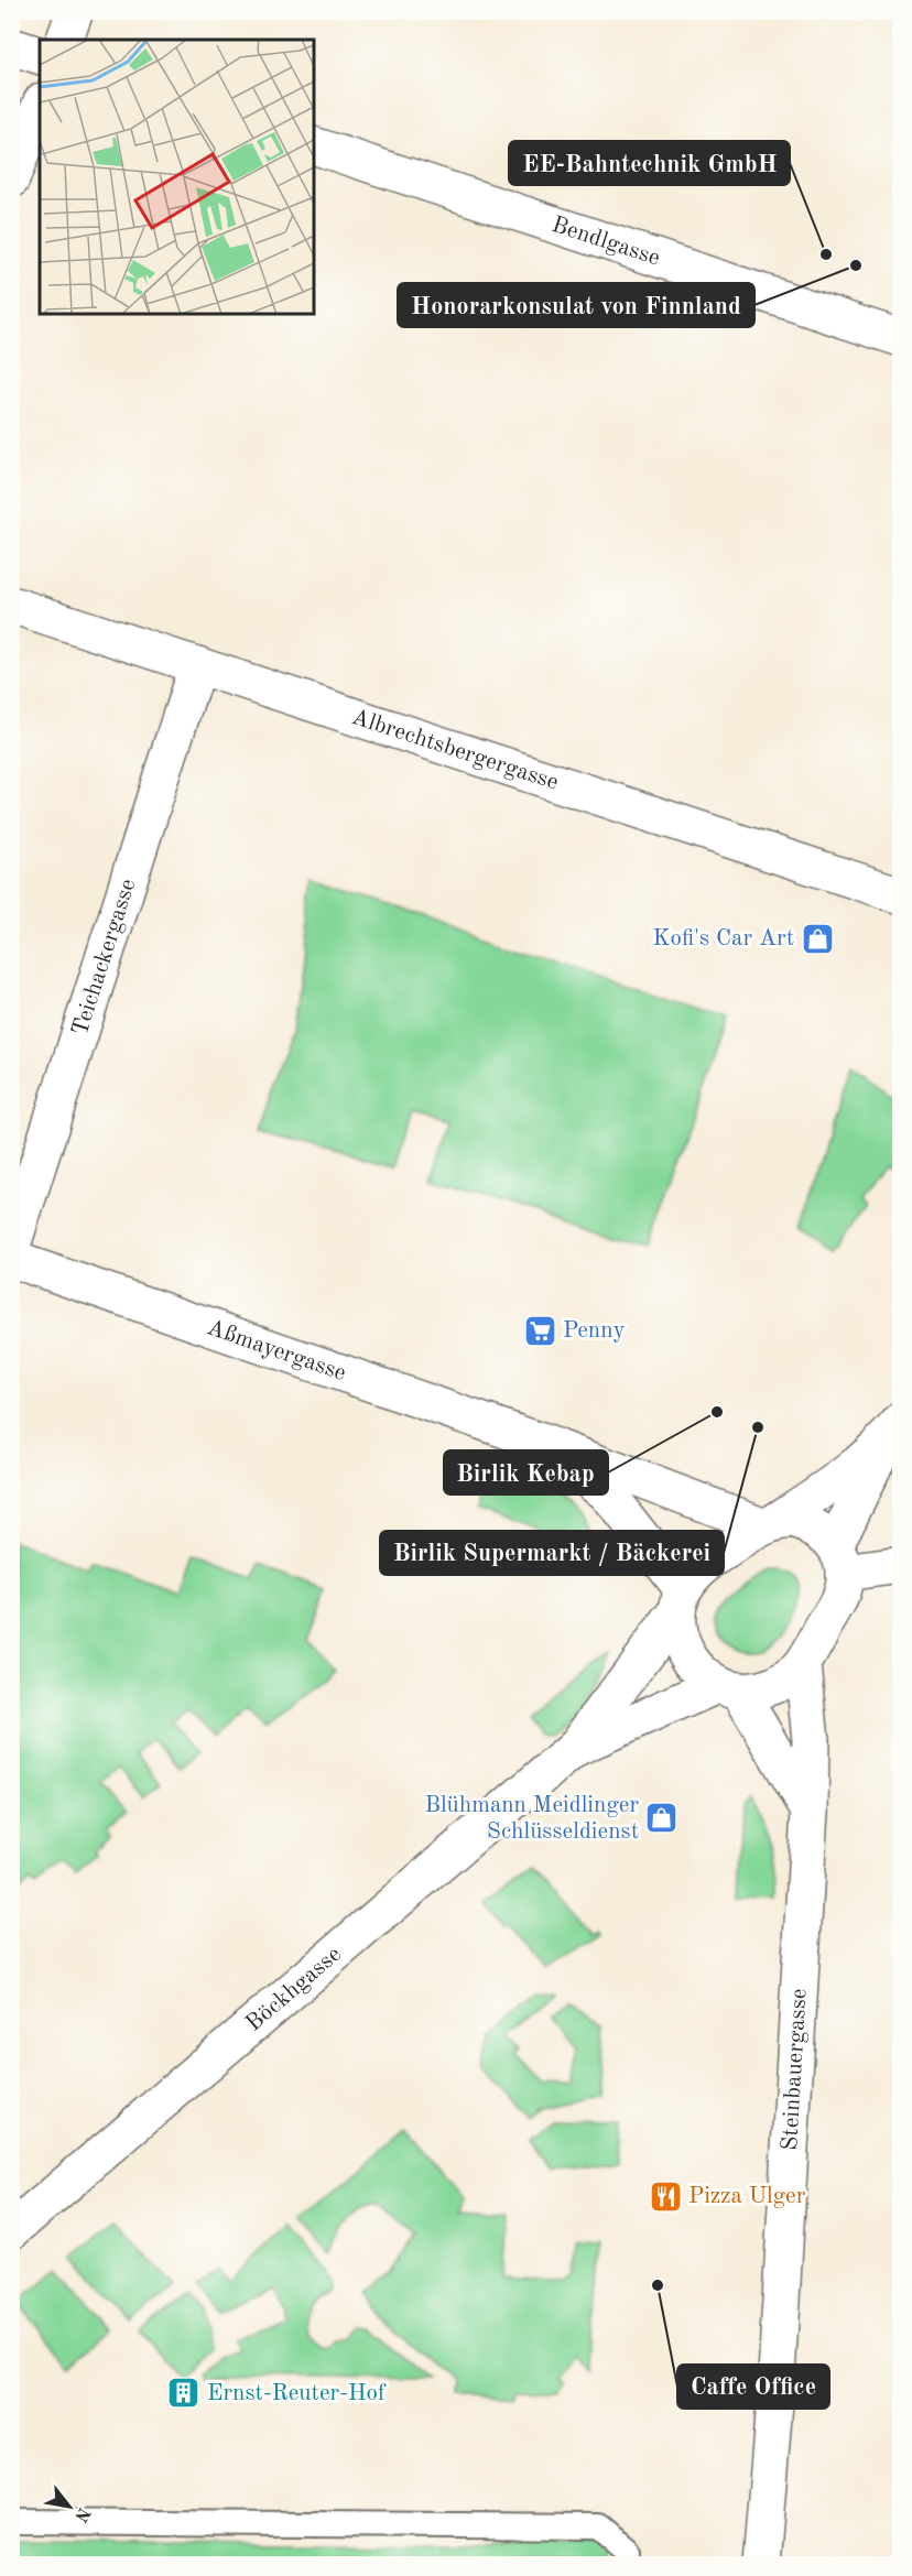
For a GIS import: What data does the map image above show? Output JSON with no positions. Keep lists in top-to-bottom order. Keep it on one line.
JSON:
{"streets":{"street":["Bendlgasse","Albrechtsbergergasse","Teichackergasse","Aßmayergasse","Böckhgasse","Steinbauergasse"]},"crossings":[["Albrechtsbergergasse","Teichackergasse"],["Aßmayergasse","Böckhgasse"],["Aßmayergasse","Steinbauergasse"],["Böckhgasse","Steinbauergasse"]],"places":{"other":["EE-Bahntechnik GmbH","Honorarkonsulat von Finnland","Birlik Kebap","Birlik Supermarkt / Bäckerei","Caffe Office"],"shop":["Kofi's Car Art","Blühmann Meidlinger Schlüsseldienst"],"supermarket":["Penny"],"restaurant":["Pizza Ulger"],"building":["Ernst-Reuter-Hof"]},"north":"bottom right"}
